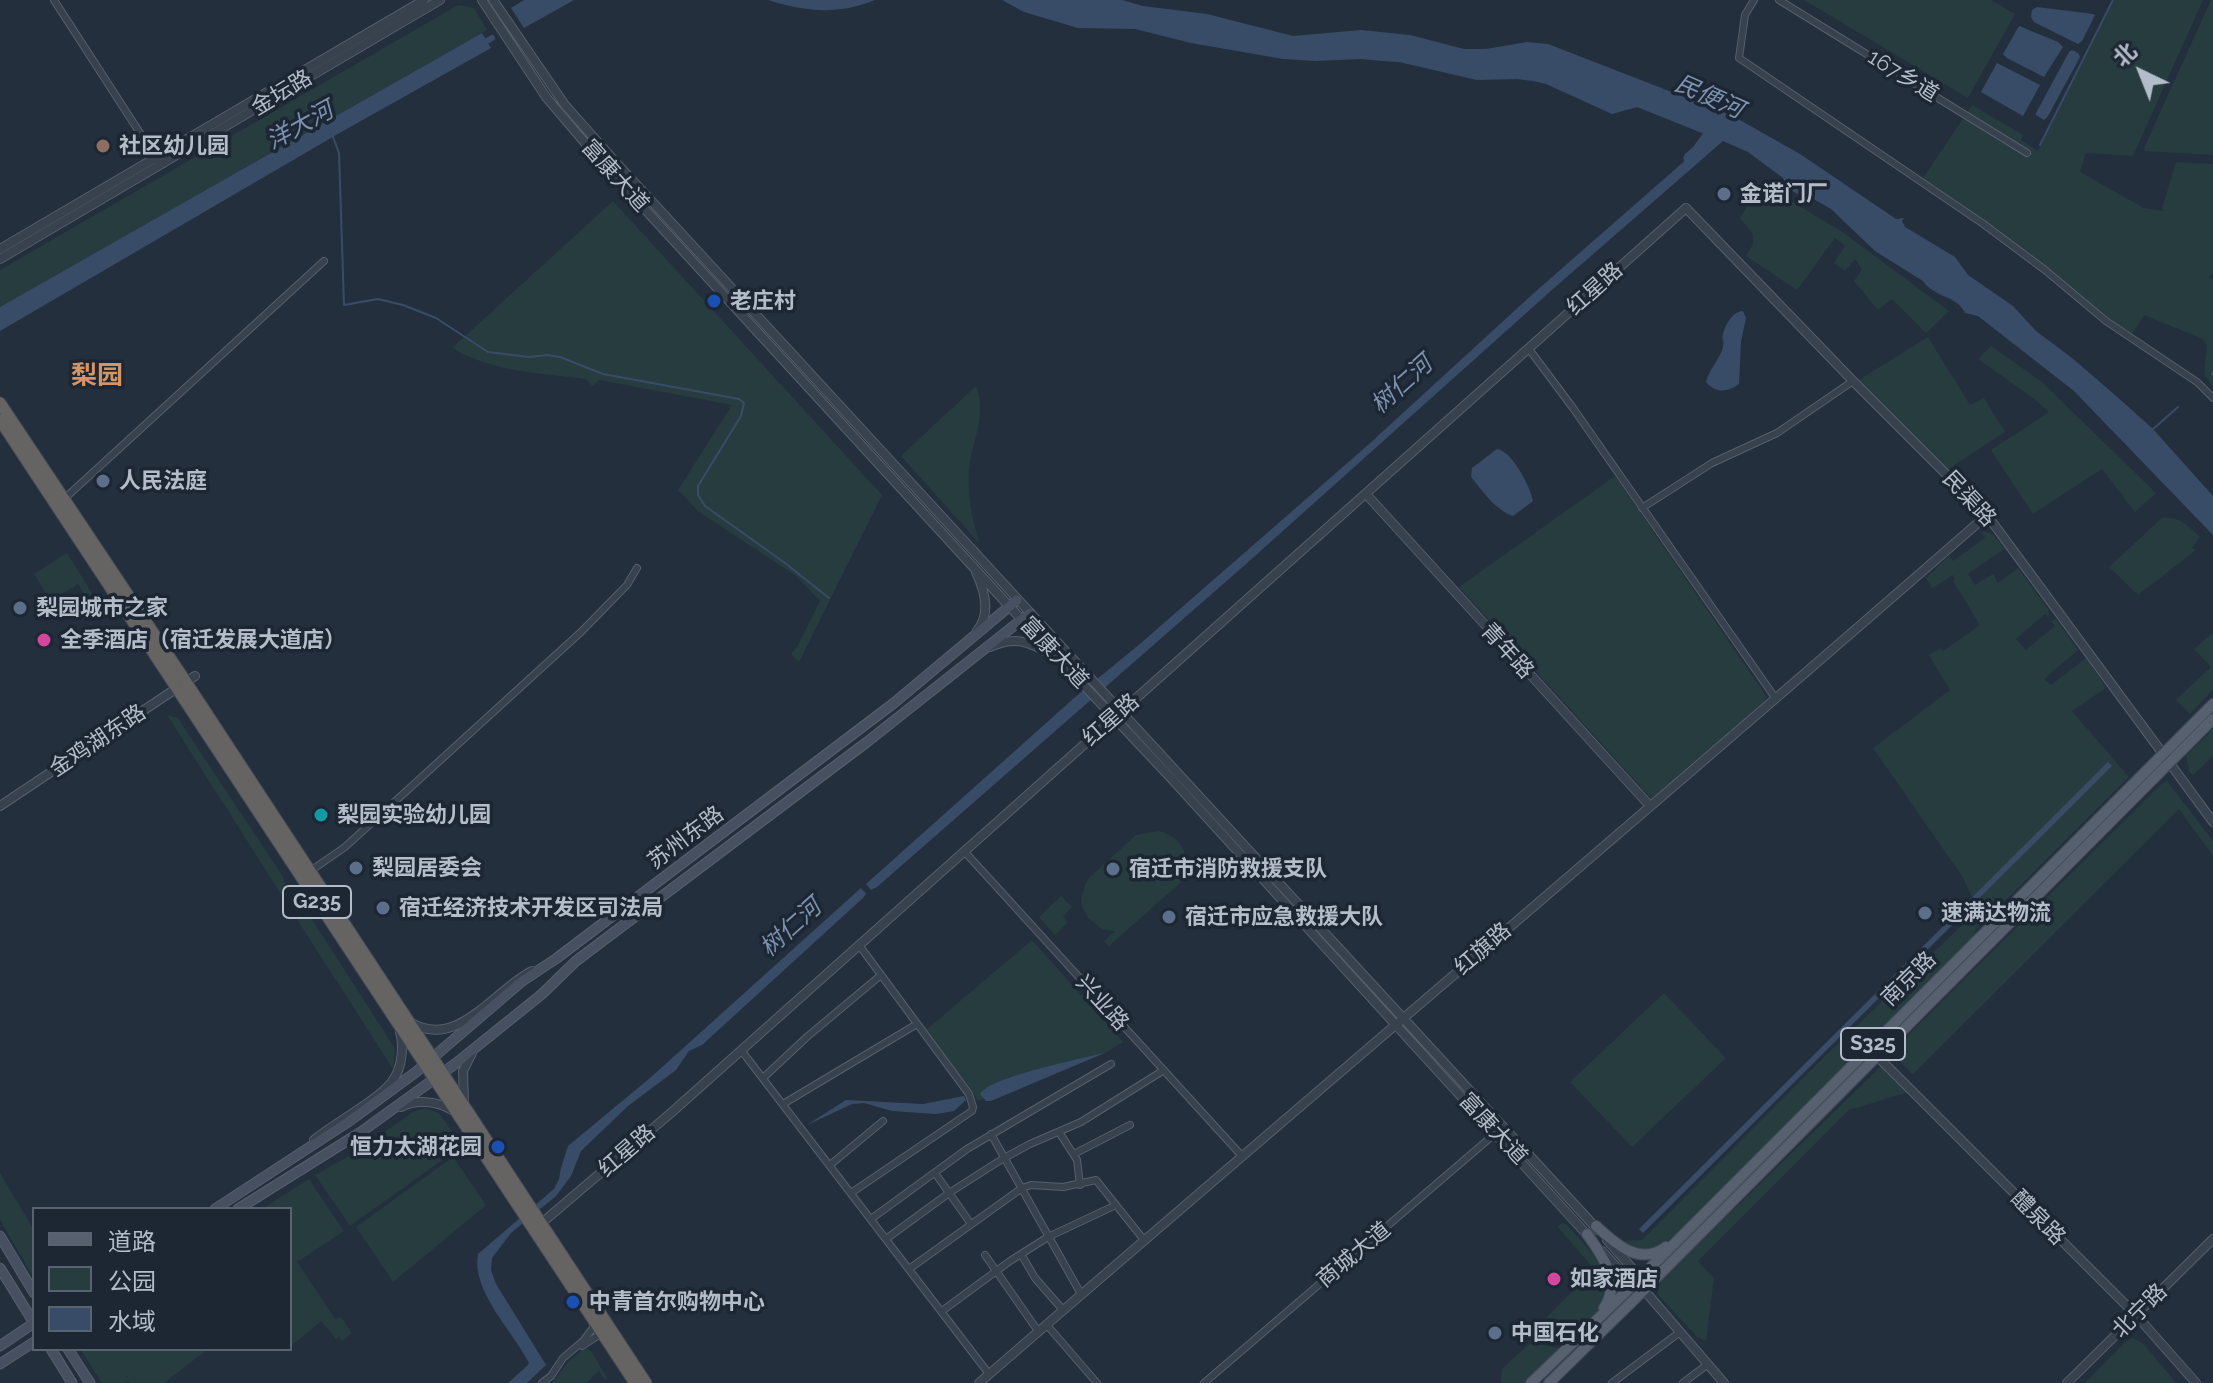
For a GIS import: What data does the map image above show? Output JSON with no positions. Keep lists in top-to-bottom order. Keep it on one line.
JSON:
{"streets":{"highway":["G235"],"main road":["苏州东路","南京路","S325"],"street":["167乡道","金坛路","富康大道","红星路","民渠路","青年路","金鸡湖东路","红旗路","兴业路","醴泉路","商城大道","北宁路"]},"crossings":[["富康大道","红星路"],["富康大道","苏州东路"],["富康大道","红旗路"],["富康大道","南京路"],["富康大道","商城大道"],["红星路","民渠路"],["红星路","青年路"],["红星路","G235"],["红星路","兴业路"],["民渠路","红旗路"],["民渠路","南京路"],["青年路","红旗路"],["金鸡湖东路","G235"],["苏州东路","G235"],["红旗路","兴业路"],["南京路","醴泉路"],["醴泉路","北宁路"]],"districts":["梨园"],"water":["民便河","洋大河","树仁河"],"places":["社区幼儿园","金诺门厂","老庄村","人民法庭","梨园城市之家","全季酒店（宿迁发展大道店）","梨园实验幼儿园","梨园居委会","宿迁市消防救援支队","宿迁经济技术开发区司法局","速满达物流","宿迁市应急救援大队","恒力太湖花园","如家酒店","中青首尔购物中心","中国石化"],"legend":["道路","公园","水域"],"north":"top left"}
